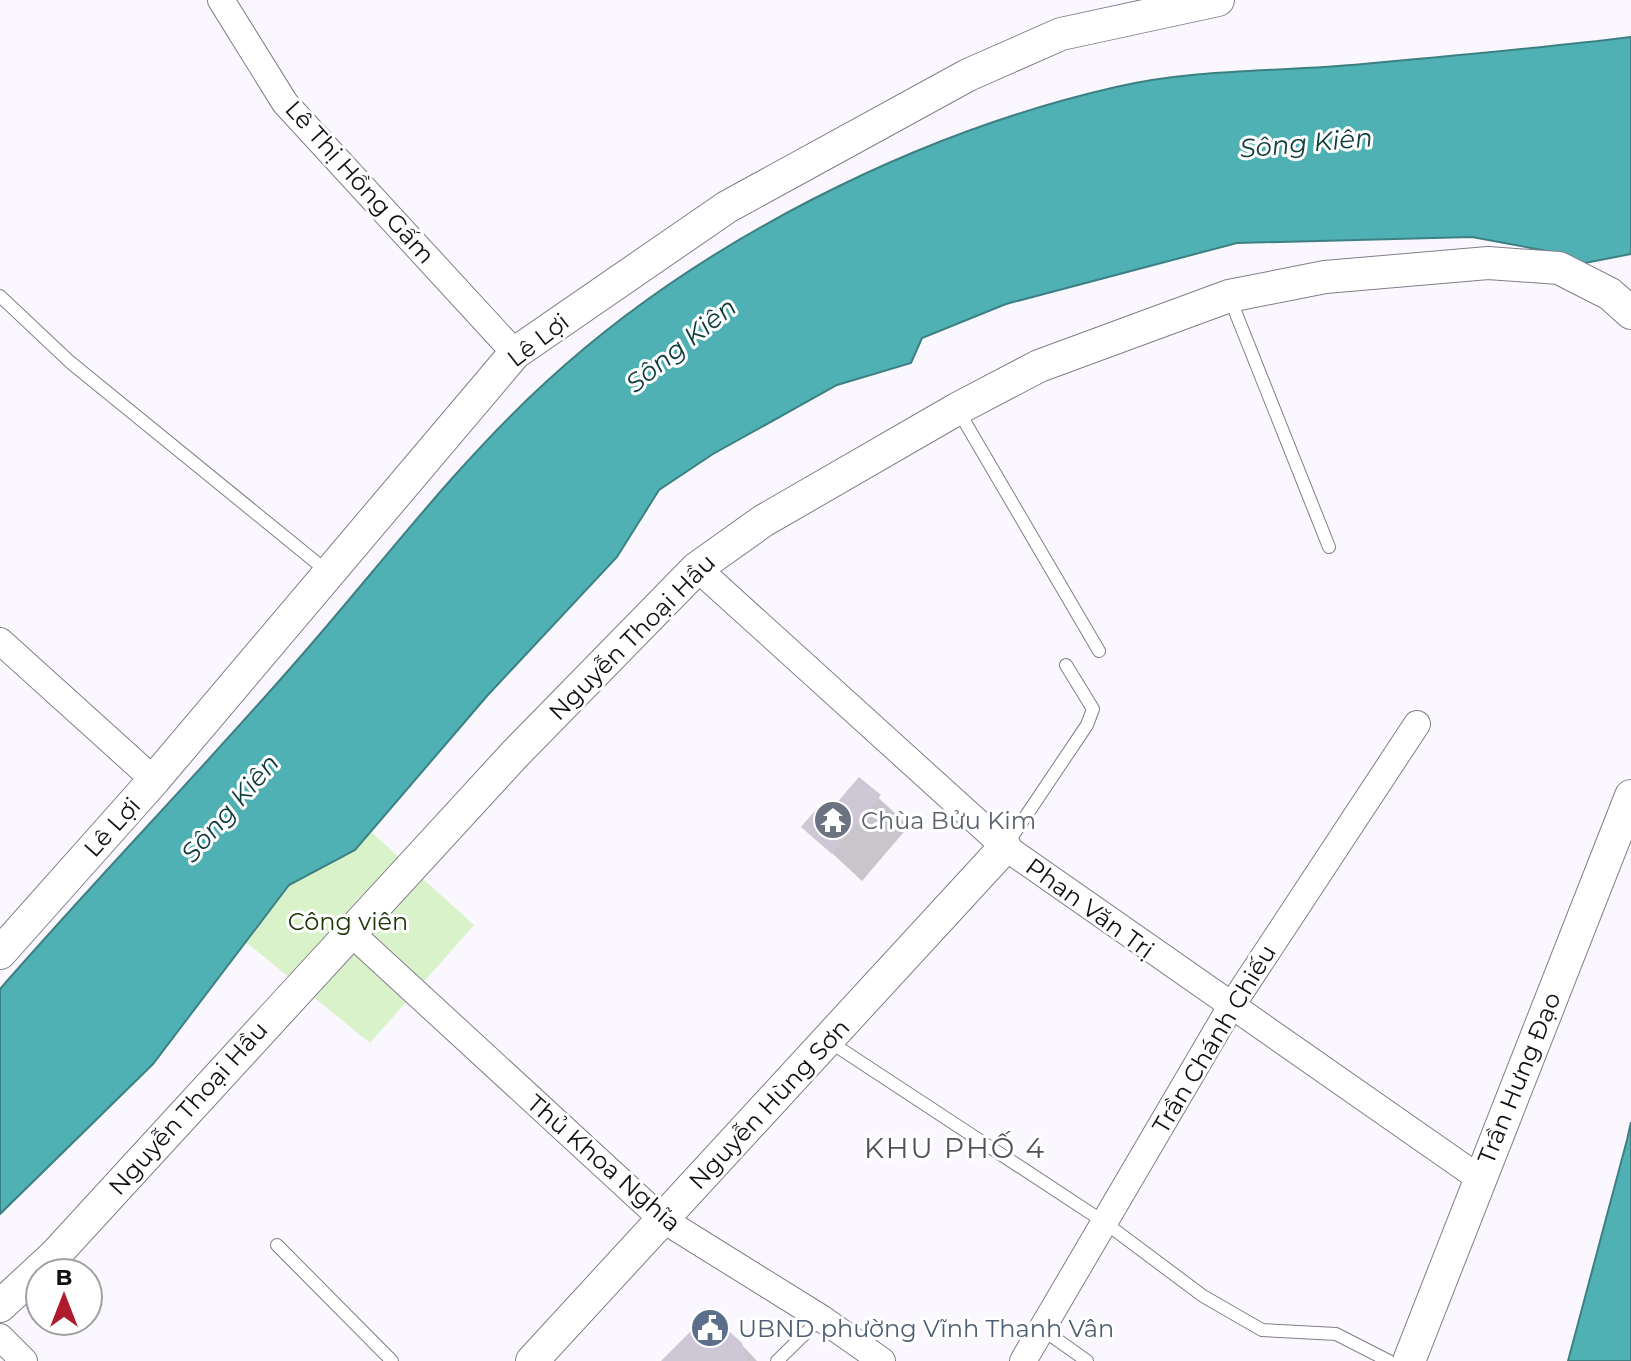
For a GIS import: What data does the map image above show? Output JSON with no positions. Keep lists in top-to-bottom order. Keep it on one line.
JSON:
{"streets":{"street":["Lê Thị Hồng Gấm","Lê Lợi","Nguyễn Thoại Hầu","Phan Văn Trị","Trần Chánh Chiếu","Trần Hưng Đạo","Nguyễn Hùng Sơn","Thủ Khoa Nghĩa"]},"crossings":[["Lê Thị Hồng Gấm","Lê Lợi"],["Nguyễn Thoại Hầu","Phan Văn Trị"],["Nguyễn Thoại Hầu","Thủ Khoa Nghĩa"],["Phan Văn Trị","Trần Chánh Chiếu"],["Phan Văn Trị","Trần Hưng Đạo"],["Phan Văn Trị","Nguyễn Hùng Sơn"],["Nguyễn Hùng Sơn","Thủ Khoa Nghĩa"]],"districts":["KHU PHỐ 4"],"water":["Sông Kiên"],"parks":["Công viên"],"places":{"temple":["Chùa Bửu Kim"],"public building":["UBND phường Vĩnh Thanh Vân"]},"north":"top"}
